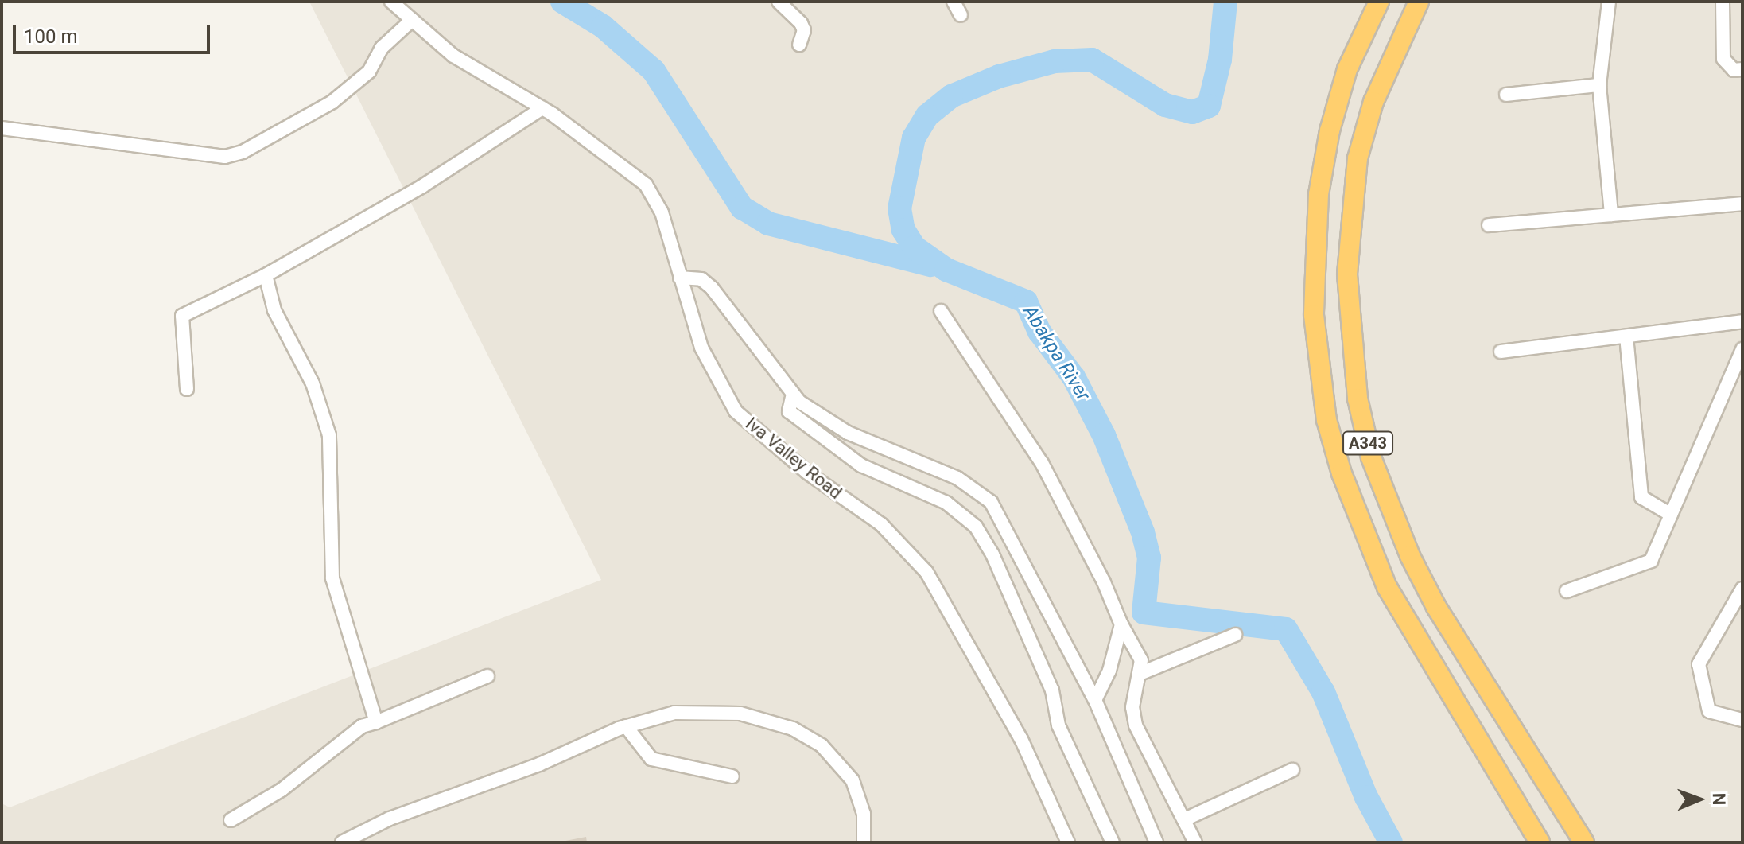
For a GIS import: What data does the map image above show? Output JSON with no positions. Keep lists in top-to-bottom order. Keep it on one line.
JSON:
{"streets":{"highway":["A343"],"street":["Iva Valley Road"]},"water":["Abakpa River"],"scale_bar":"100 m","north":"right"}
